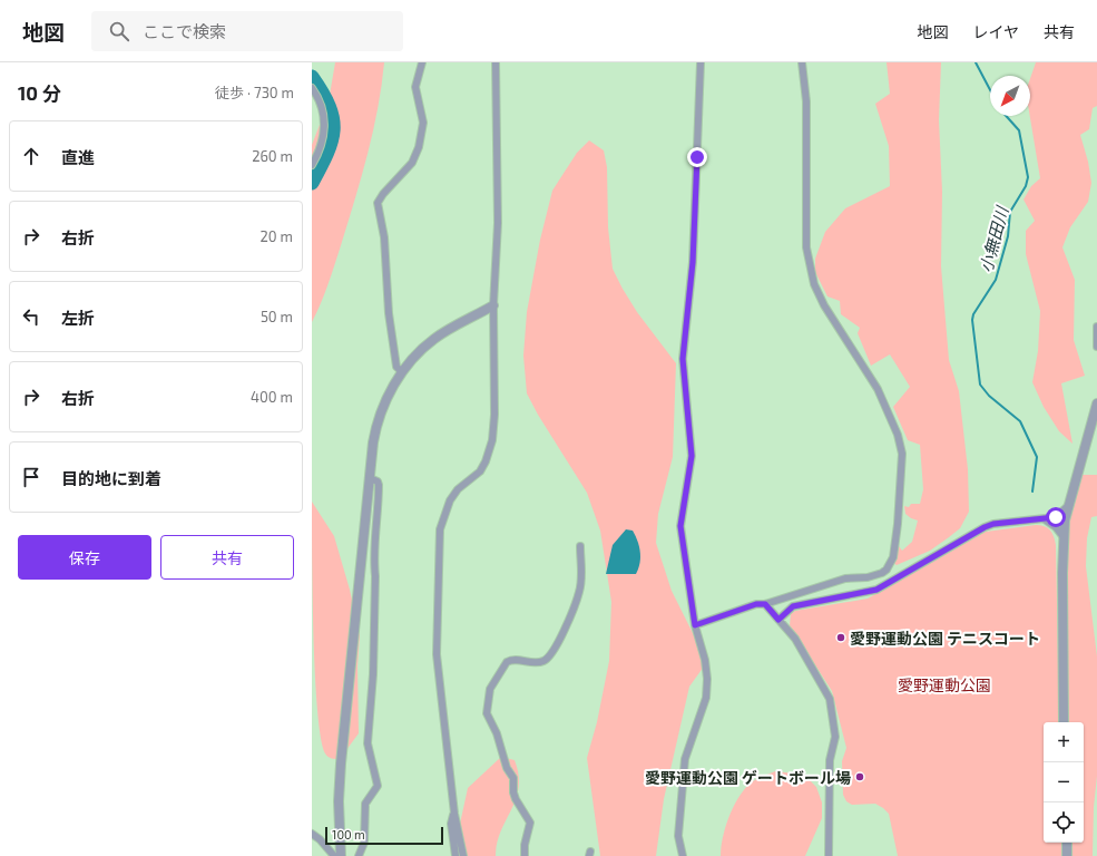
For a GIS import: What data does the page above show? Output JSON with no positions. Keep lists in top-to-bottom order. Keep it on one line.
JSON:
{"water":["小無田川"],"parks":["愛野運動公園"],"places":["愛野運動公園 テニスコート","愛野運動公園 ゲートボール場"],"scale_bar":"100 m","north":"bottom left","page":{"header":"地図","search":"ここで検索","nav":["地図","レイヤ","共有"],"heading":["10 分","徒歩 · 730 m"],"list":[["直進","260 m"],["右折","20 m"],["左折","50 m"],["右折","400 m"],"目的地に到着"],"buttons":["保存","共有"],"map_buttons":["+","−"],"scale":"100 m"}}
